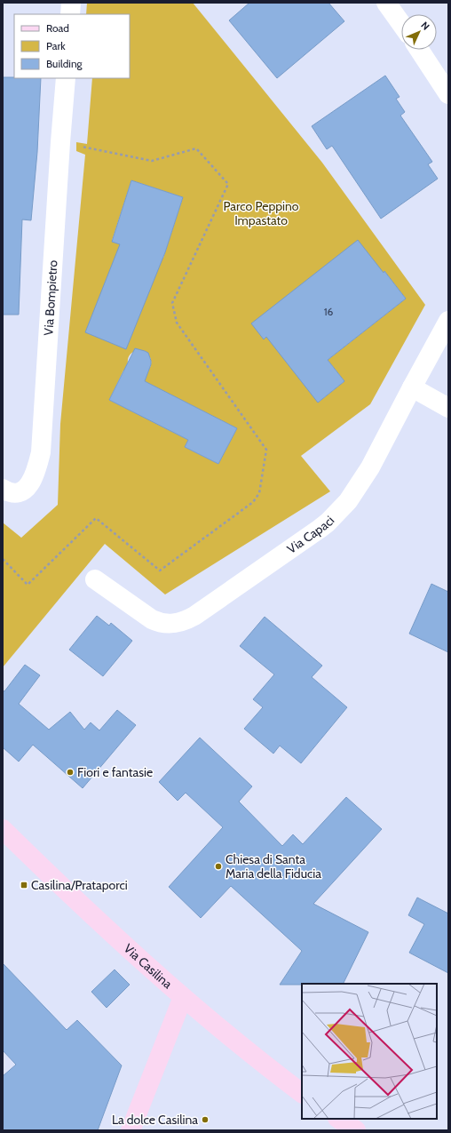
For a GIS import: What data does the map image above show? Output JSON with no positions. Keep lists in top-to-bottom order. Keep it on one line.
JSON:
{"streets":{"main road":["Via Casilina"],"street":["Via Bompietro","Via Capaci"]},"parks":["Parco Peppino Impastato"],"places":{"other":["Fiori e fantasie","Chiesa di Santa Maria della Fiducia","La dolce Casilina"],"transit":["Casilina/Prataporci"]},"house_numbers":["16"],"legend":["Road","Park","Building"],"north":"top right"}
